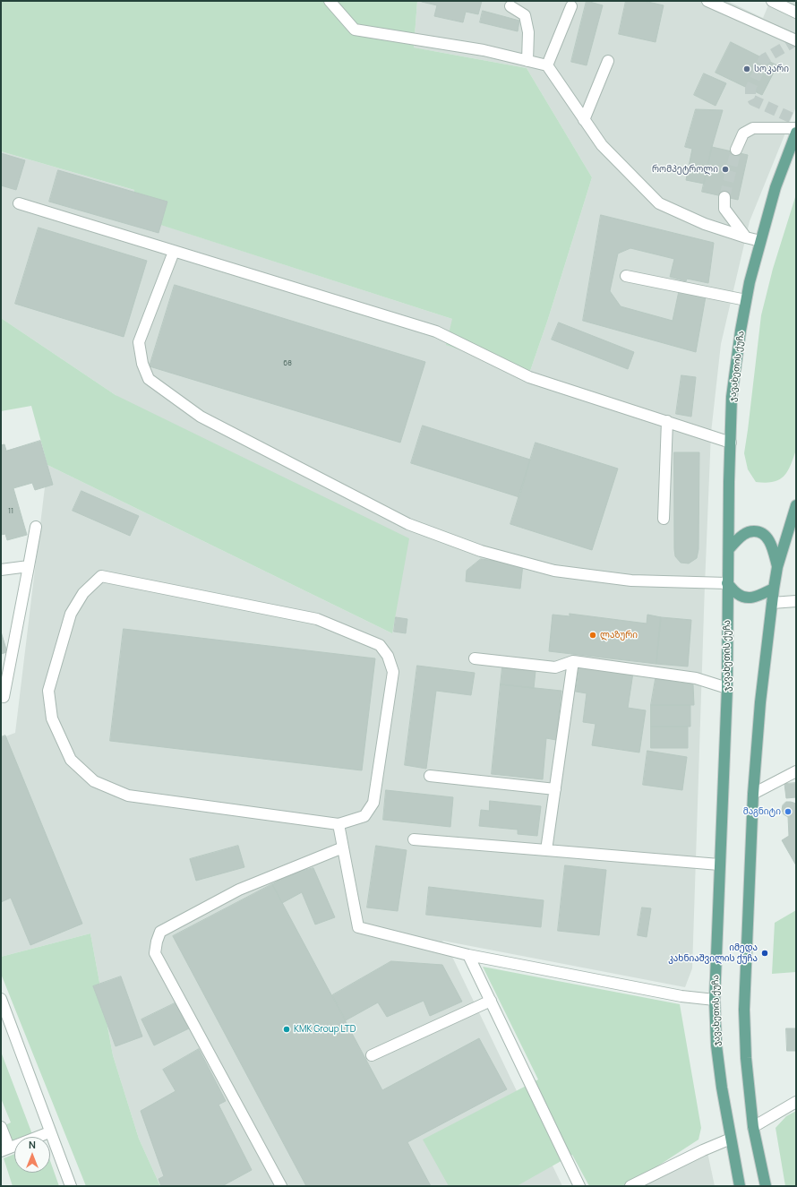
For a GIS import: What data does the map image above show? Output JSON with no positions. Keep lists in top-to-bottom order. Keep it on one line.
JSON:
{"streets":{"main road":["ჯავახეთის ქუჩა"]},"places":["სოკარი","რომპეტროლი","ლაზური","მაგნიტი","იმედა კახნიაშვილის ქუჩა","KMK Group LTD"],"house_numbers":["68","11"],"north":"top"}
